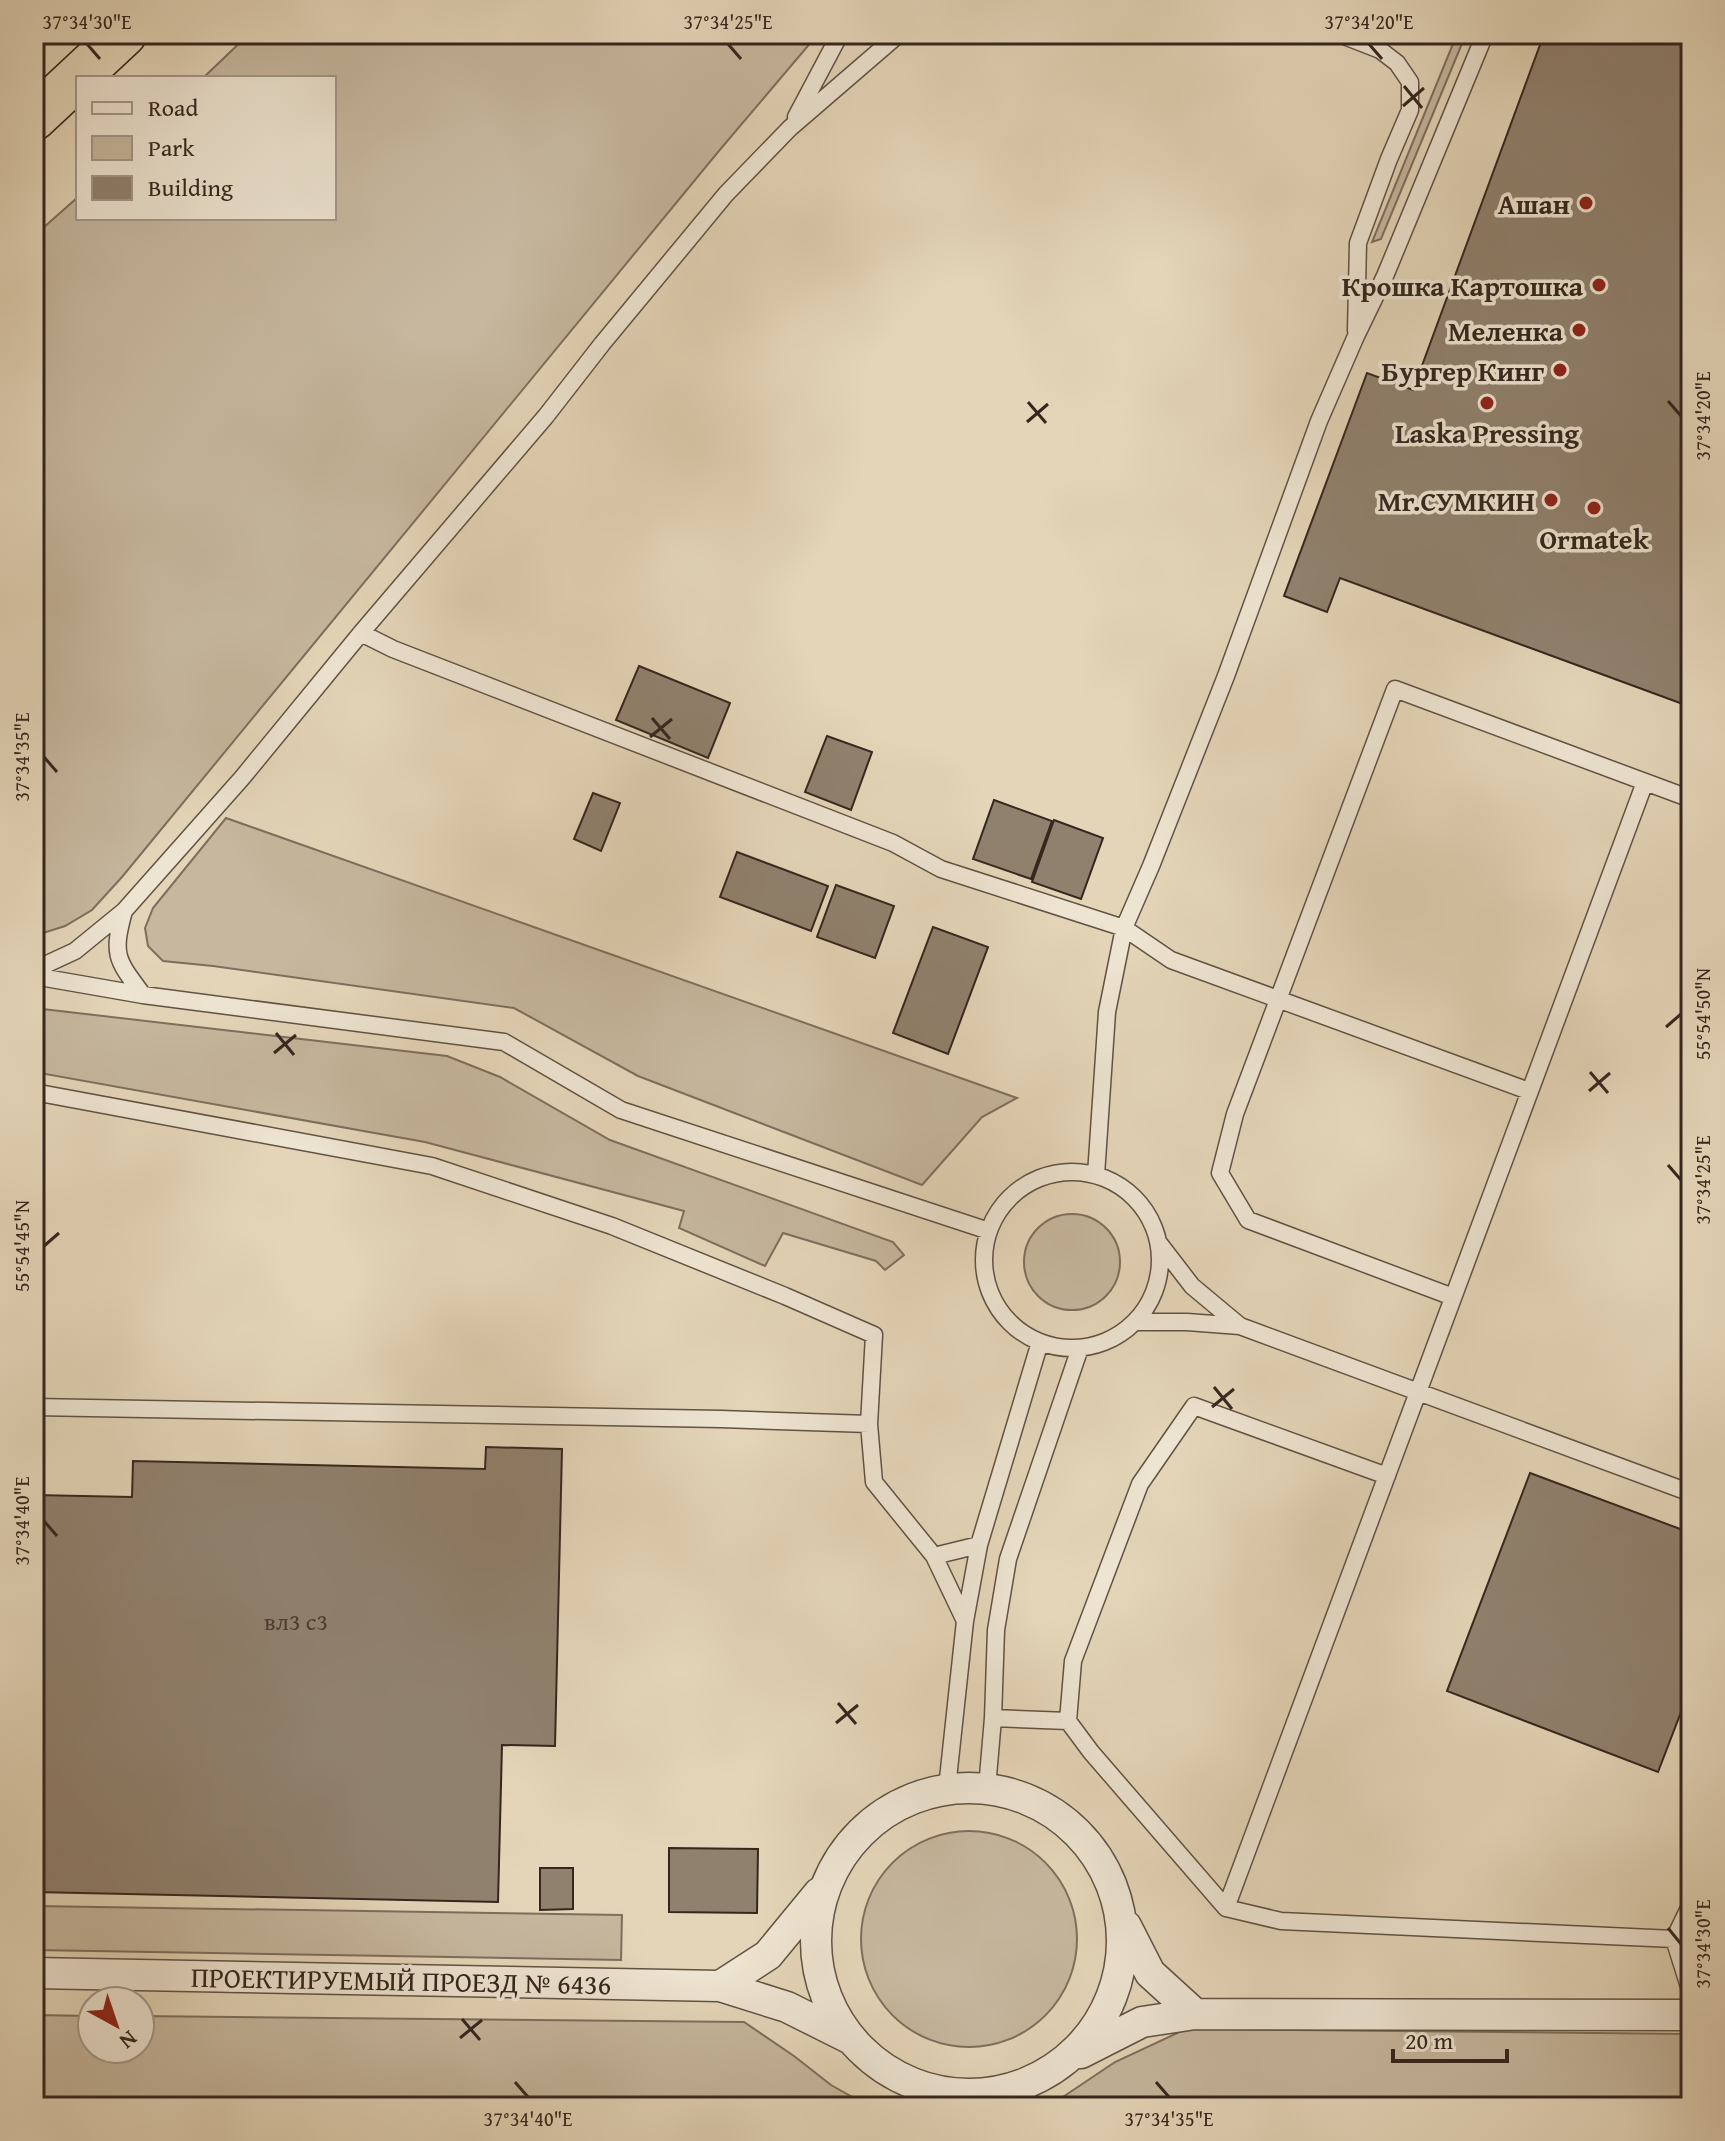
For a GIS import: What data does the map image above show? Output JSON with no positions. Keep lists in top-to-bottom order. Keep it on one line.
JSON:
{"streets":{"street":["ПРОЕКТИРУЕМЫЙ ПРОЕЗД № 6436"]},"places":["Ашан","Крошка Картошка","Меленка","Бургер Кинг","Laska Pressing","Mr.СУМКИН","Ormatek"],"house_numbers":["вл3 с3"],"legend":["Road","Park","Building"],"scale_bar":"20 m","north":"bottom right","coordinates":["37°34'30\"E","37°34'25\"E","37°34'20\"E","37°34'35\"E","55°54'50\"N","55°54'45\"N","37°34'40\"E"]}
